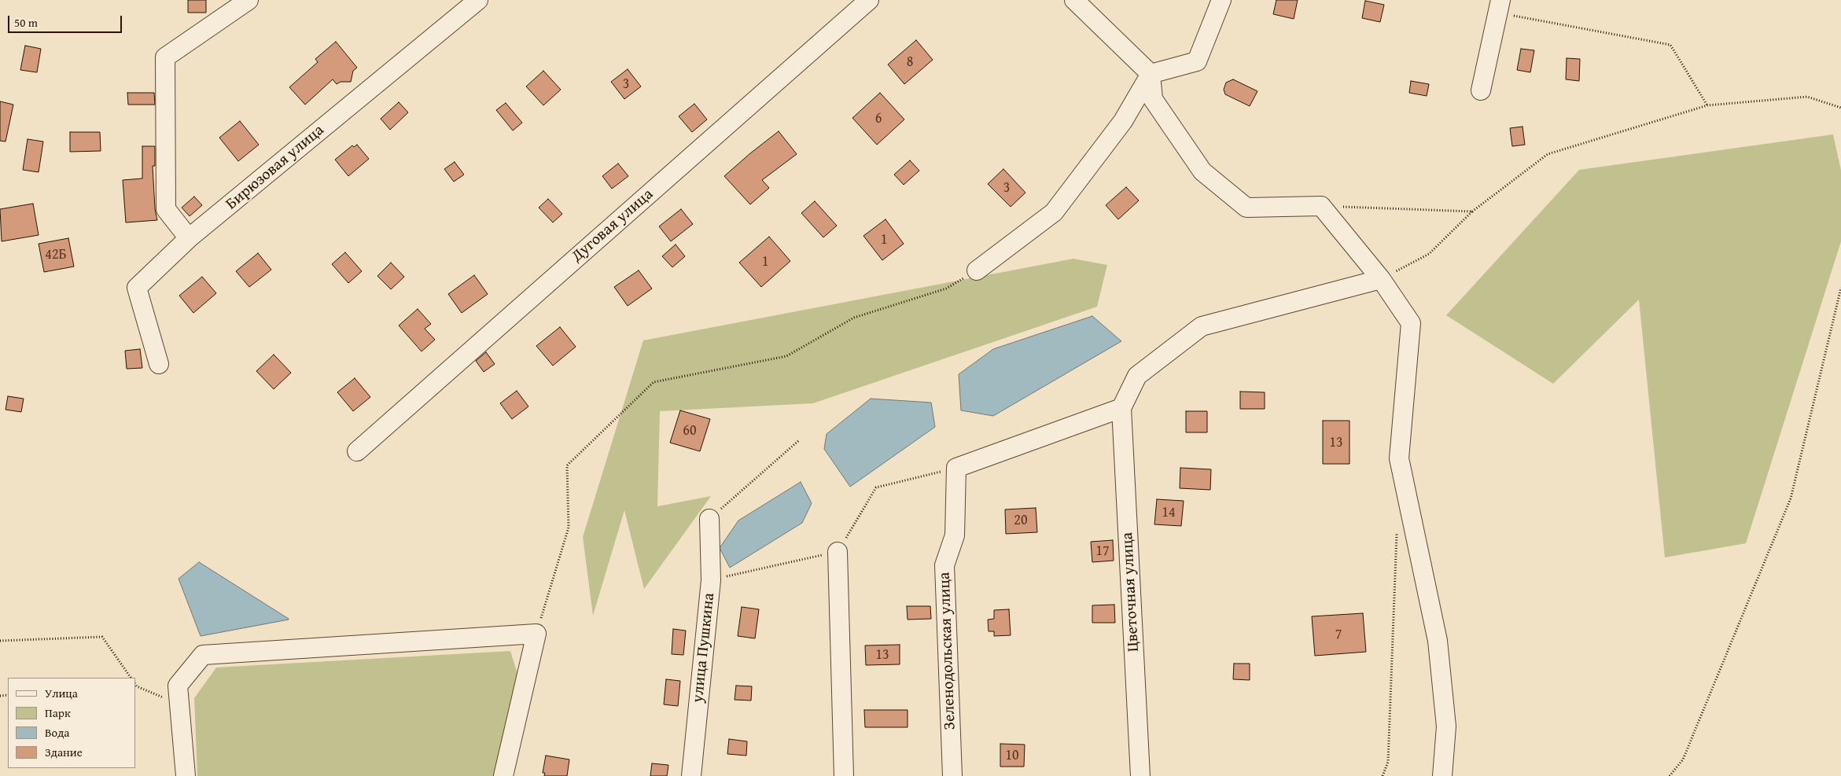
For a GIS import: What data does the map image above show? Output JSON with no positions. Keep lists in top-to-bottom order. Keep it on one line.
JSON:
{"streets":{"street":["Бирюзовая улица","Дуговая улица","Цветочная улица","улица Пушкина","Зеленодольская улица"]},"house_numbers":["8","3","6","3","1","42Б","1","60","13","14","20","17","7","13","10"],"legend":["Улица","Парк","Вода","Здание"],"scale_bar":"50 m"}
